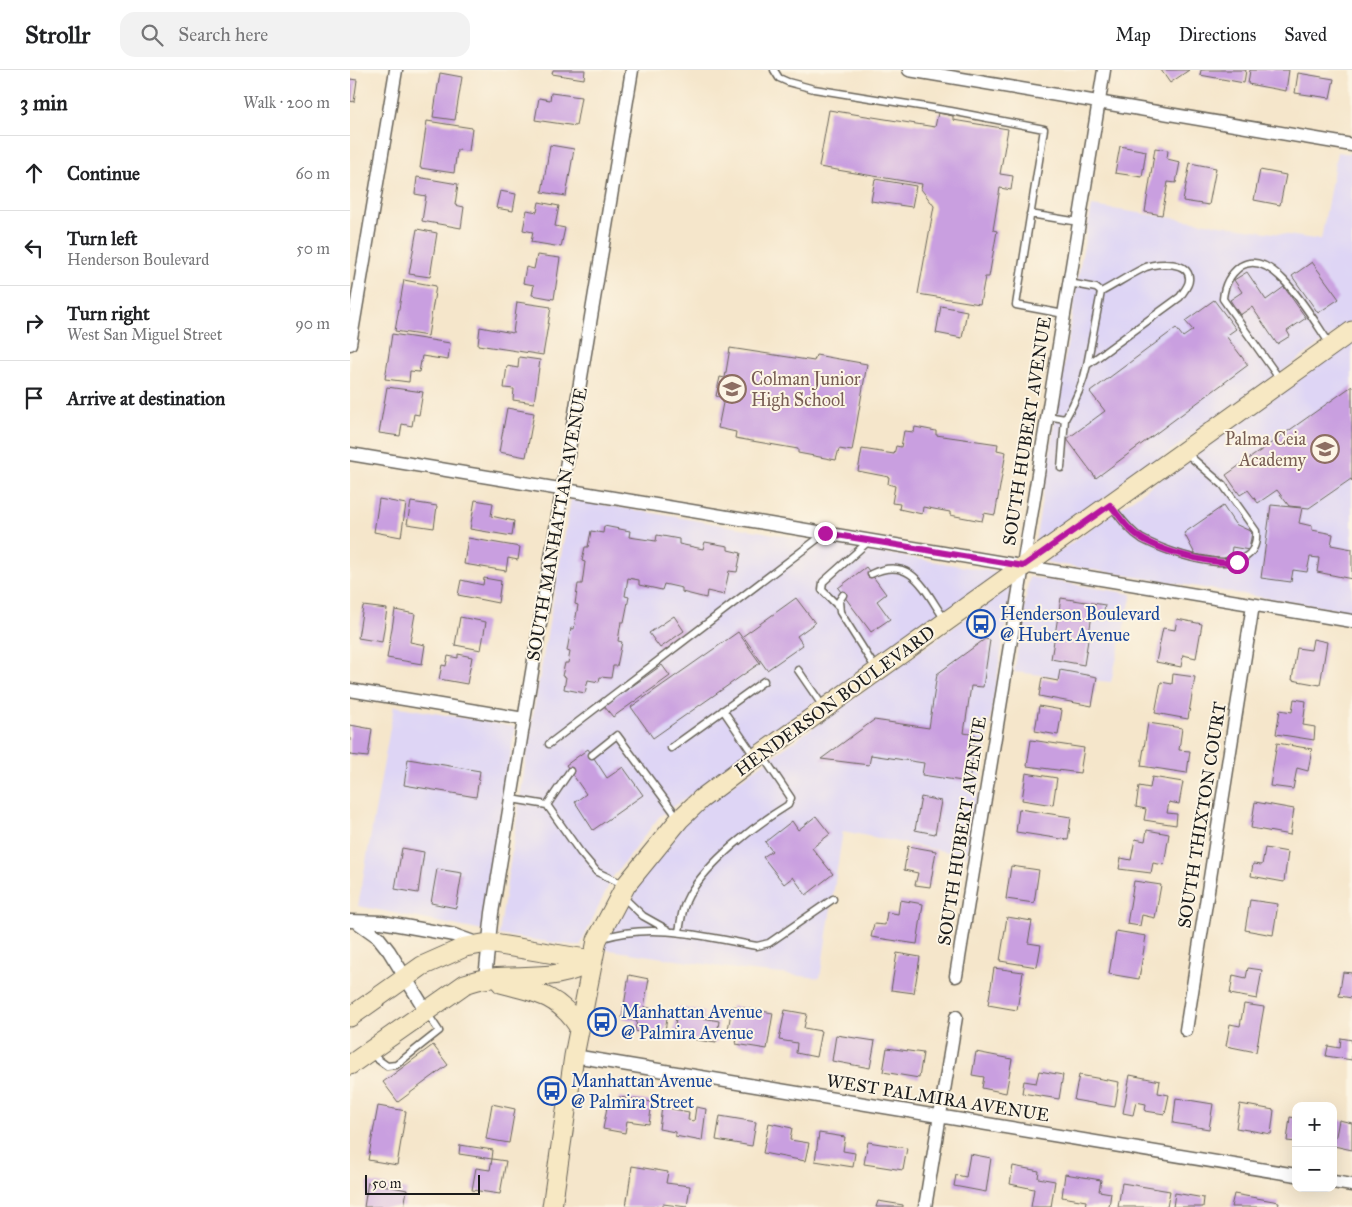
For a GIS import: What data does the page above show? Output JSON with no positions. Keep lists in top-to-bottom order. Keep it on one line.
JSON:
{"streets":{"main road":["HENDERSON BOULEVARD"],"street":["SOUTH HUBERT AVENUE","SOUTH MANHATTAN AVENUE","SOUTH THIXTON COURT","WEST PALMIRA AVENUE"]},"crossings":[["SOUTH HUBERT AVENUE","HENDERSON BOULEVARD"]],"places":{"school or university":["Colman Junior High School","Palma Ceia Academy"],"bus stop":["Henderson Boulevard @ Hubert Avenue","Manhattan Avenue @ Palmira Avenue","Manhattan Avenue @ Palmira Street"]},"scale_bar":"50 m","page":{"header":"Strollr","search":"Search here","nav":["Map","Directions","Saved"],"heading":["3 min","Walk · 200 m"],"list":[["Continue","60 m"],["Turn left","Henderson Boulevard","50 m"],["Turn right","West San Miguel Street","90 m"],"Arrive at destination"],"map_buttons":["+","−"],"scale":"50 m"}}
